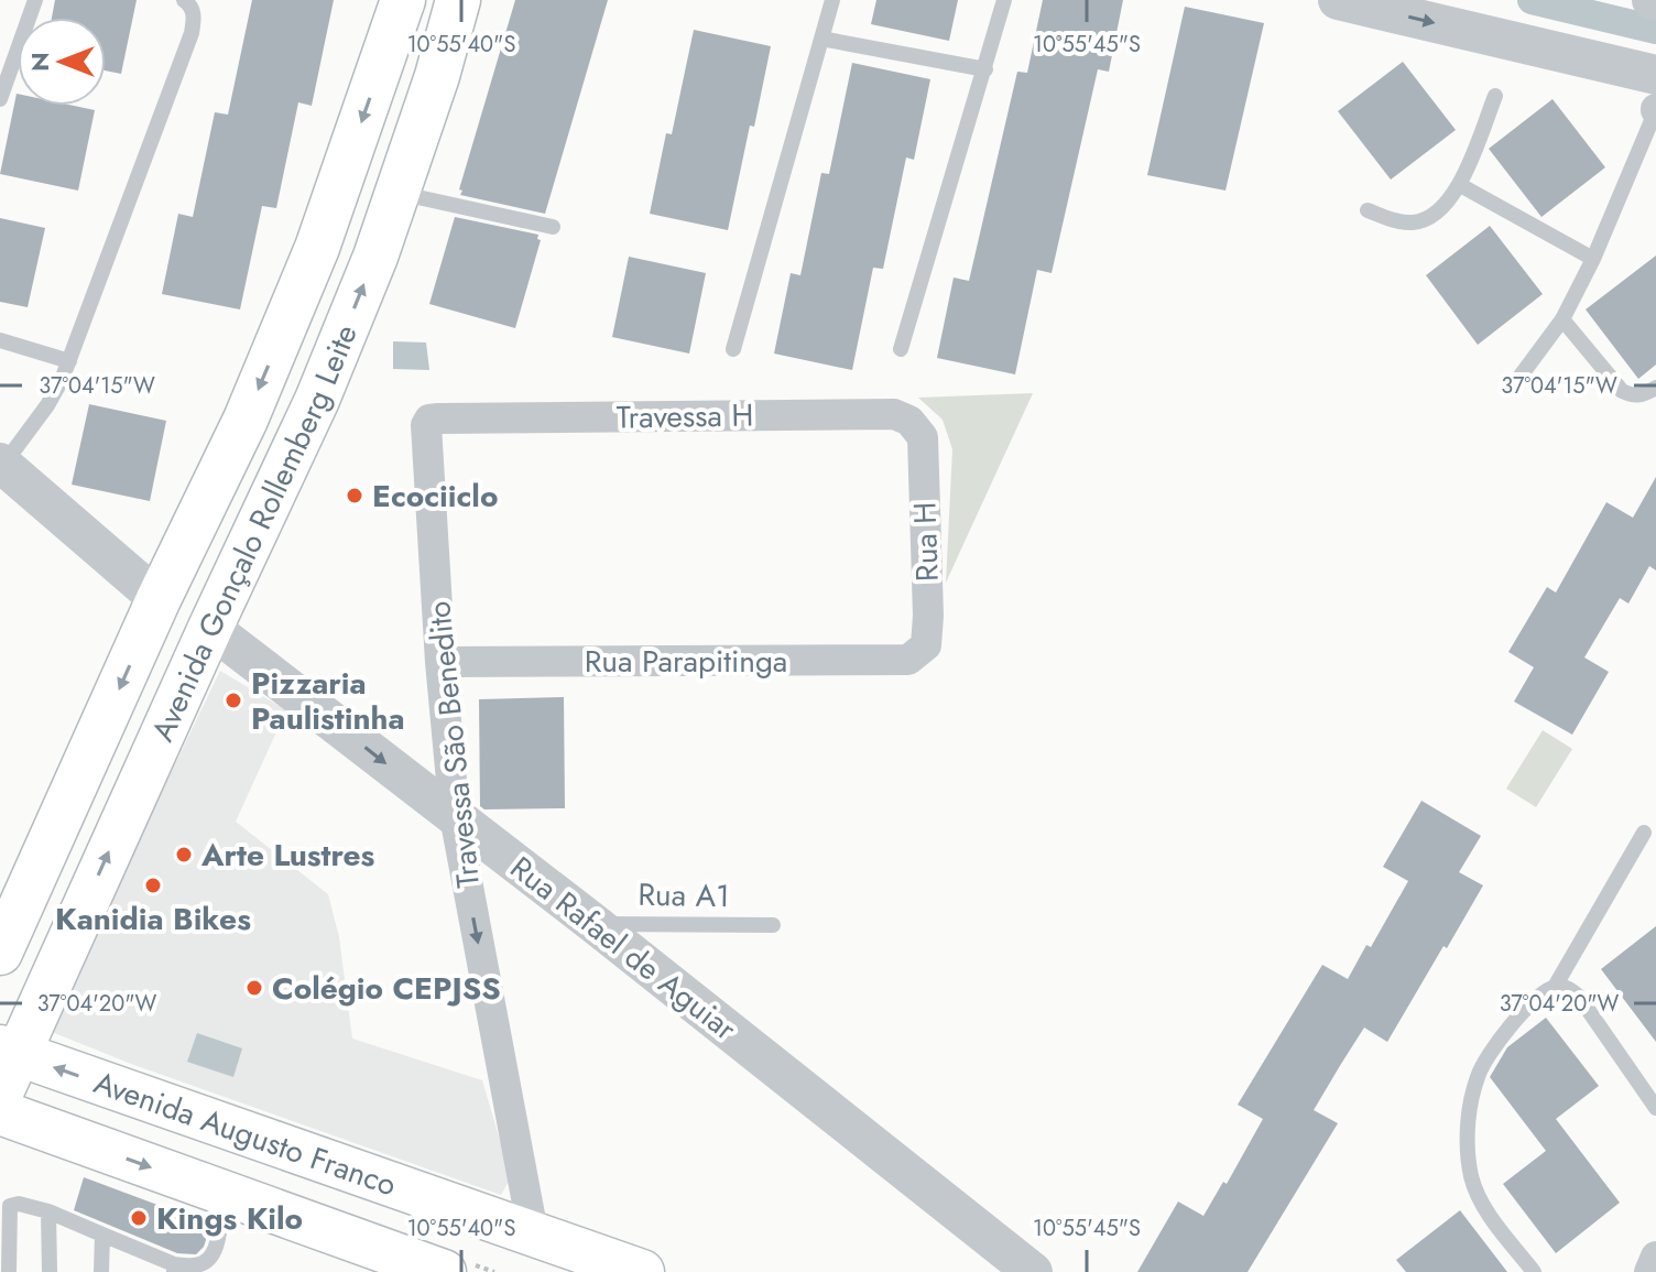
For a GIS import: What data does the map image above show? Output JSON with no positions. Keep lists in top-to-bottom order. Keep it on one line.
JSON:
{"streets":{"main road":["Avenida Gonçalo Rollemberg Leite","Avenida Augusto Franco"],"street":["Travessa H","Rua H","Rua Parapitinga","Travessa São Benedito","Rua Rafael de Aguiar"],"lane":["Rua A1"]},"crossings":[["Travessa H","Rua H"],["Travessa H","Travessa São Benedito"],["Avenida Gonçalo Rollemberg Leite","Rua Rafael de Aguiar"],["Avenida Gonçalo Rollemberg Leite","Avenida Augusto Franco"],["Rua H","Rua Parapitinga"],["Rua Parapitinga","Travessa São Benedito"],["Travessa São Benedito","Rua Rafael de Aguiar"],["Travessa São Benedito","Avenida Augusto Franco"],["Rua A1","Rua Rafael de Aguiar"]],"one_way":["Travessa São Benedito"],"places":["Ecociiclo","Pizzaria Paulistinha","Arte Lustres","Kanidia Bikes","Colégio CEPJSS","Kings Kilo"],"north":"left","coordinates":["10°55'40\"S","10°55'45\"S","37°04'15\"W","37°04'20\"W"]}
